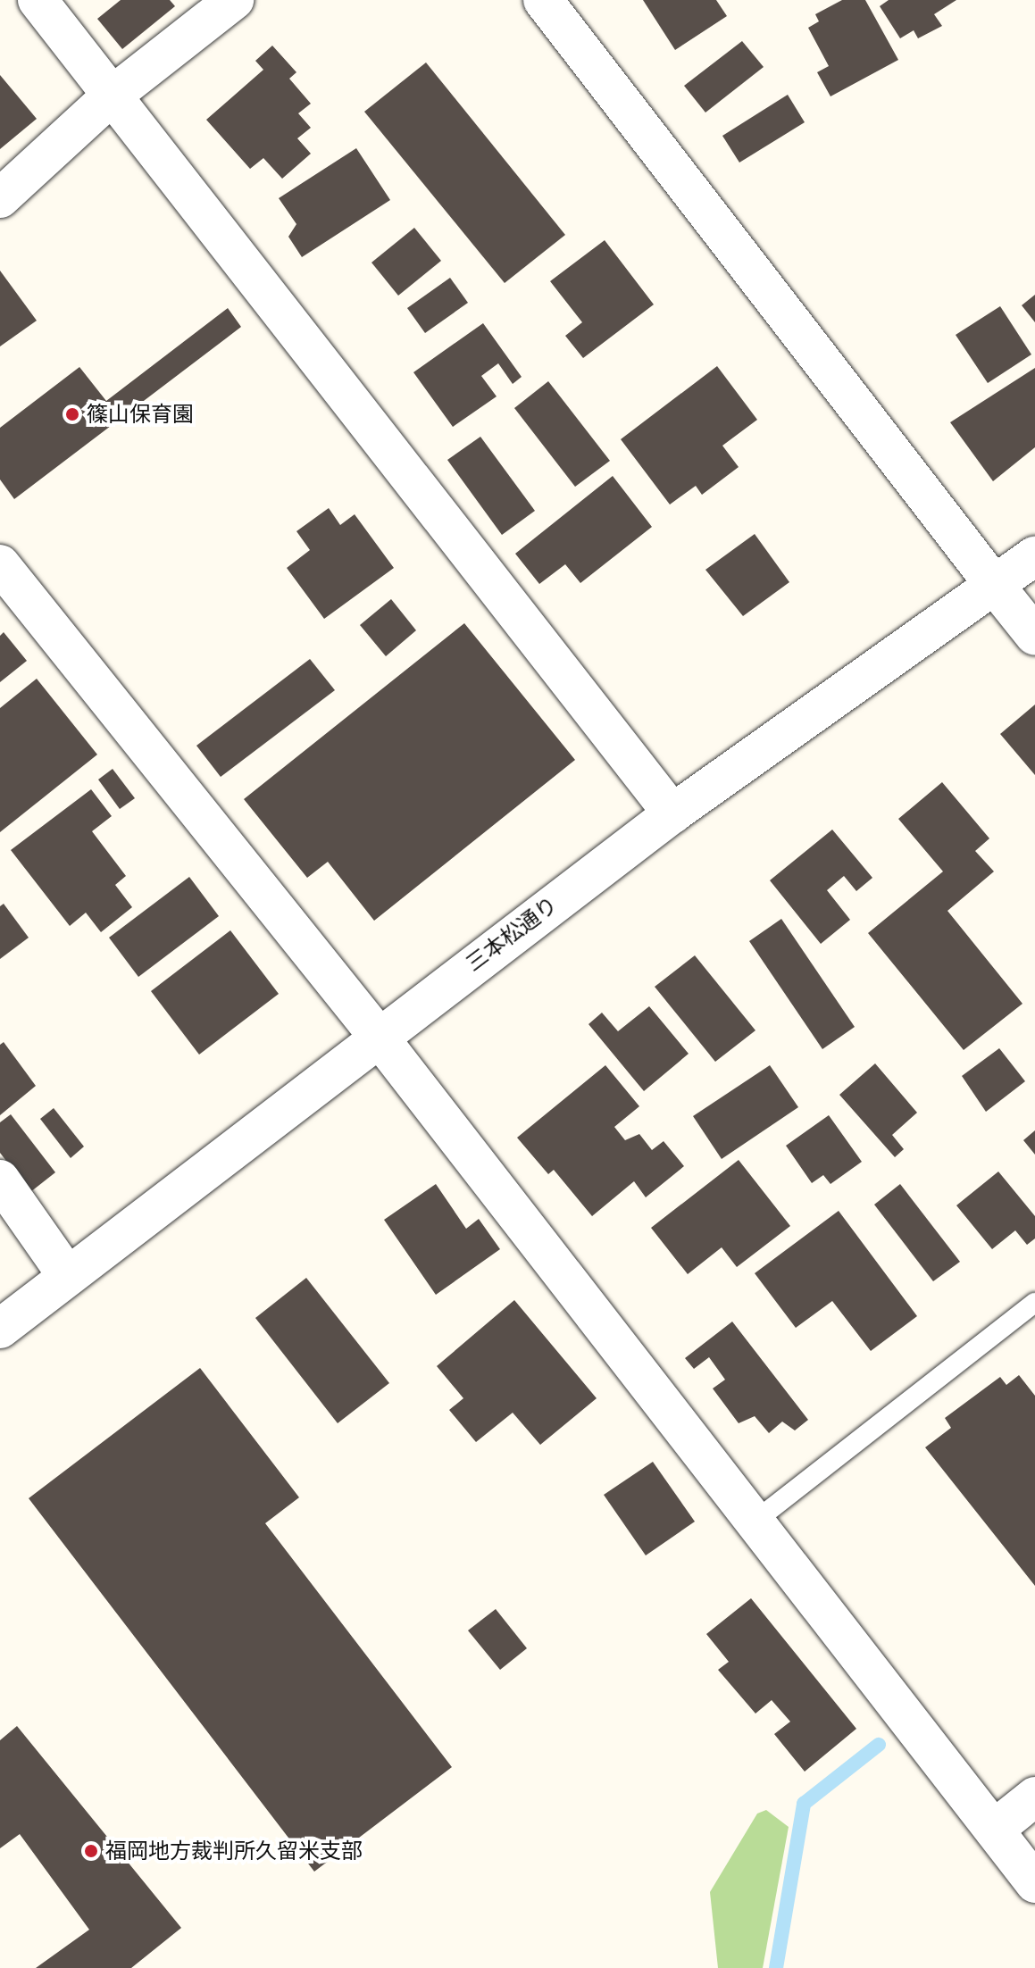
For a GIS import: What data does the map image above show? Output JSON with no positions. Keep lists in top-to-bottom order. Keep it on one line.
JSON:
{"streets":{"street":["三本松通り"]},"places":["篠山保育園","福岡地方裁判所久留米支部"]}
